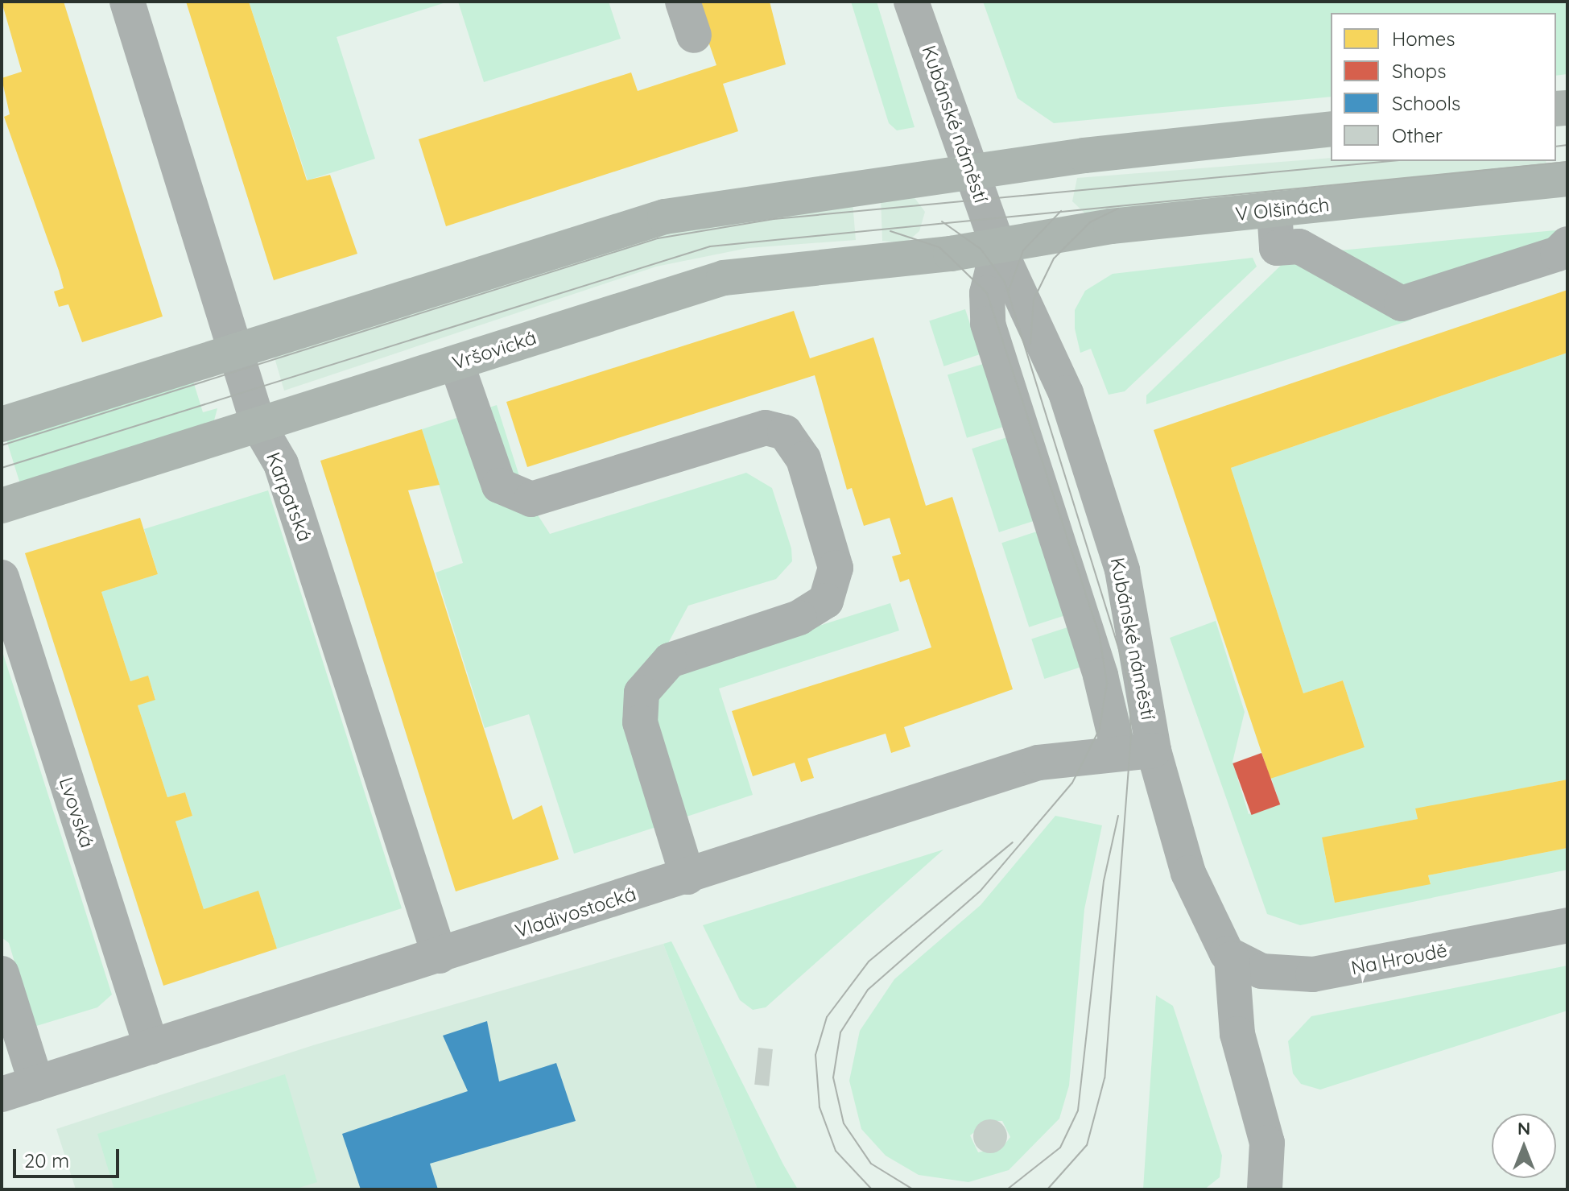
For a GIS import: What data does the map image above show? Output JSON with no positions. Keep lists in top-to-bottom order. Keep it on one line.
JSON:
{"streets":{"main road":["V Olšinách","Vršovická"],"street":["Kubánské náměstí","Karpatská","Lvovská","Vladivostocká","Na Hroudě"]},"crossings":[["Kubánské náměstí","V Olšinách"],["Kubánské náměstí","Vršovická"],["Kubánské náměstí","Vladivostocká"],["Kubánské náměstí","Na Hroudě"],["V Olšinách","Vršovická"],["Vršovická","Karpatská"],["Karpatská","Vladivostocká"],["Lvovská","Vladivostocká"]],"legend":["Homes","Shops","Schools","Other"],"scale_bar":"20 m","north":"top"}
